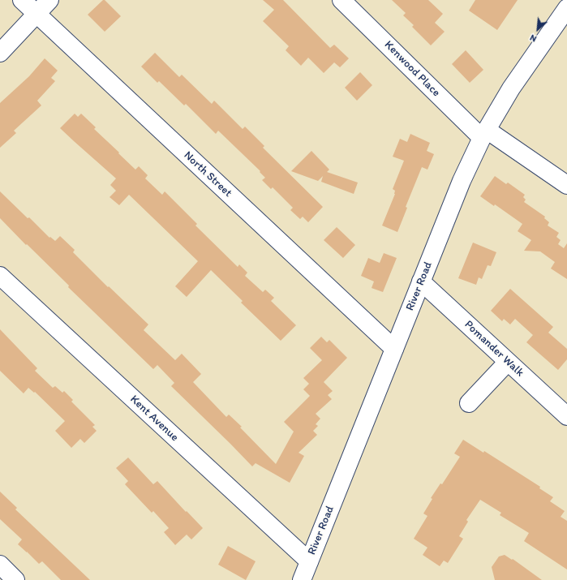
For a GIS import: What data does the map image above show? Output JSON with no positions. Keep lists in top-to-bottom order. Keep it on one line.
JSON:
{"streets":{"street":["Kenwood Place","North Street","River Road","Pomander Walk","Kent Avenue"]},"crossings":[["Kenwood Place","River Road"],["North Street","River Road"],["River Road","Pomander Walk"],["River Road","Kent Avenue"]],"north":"bottom left"}
